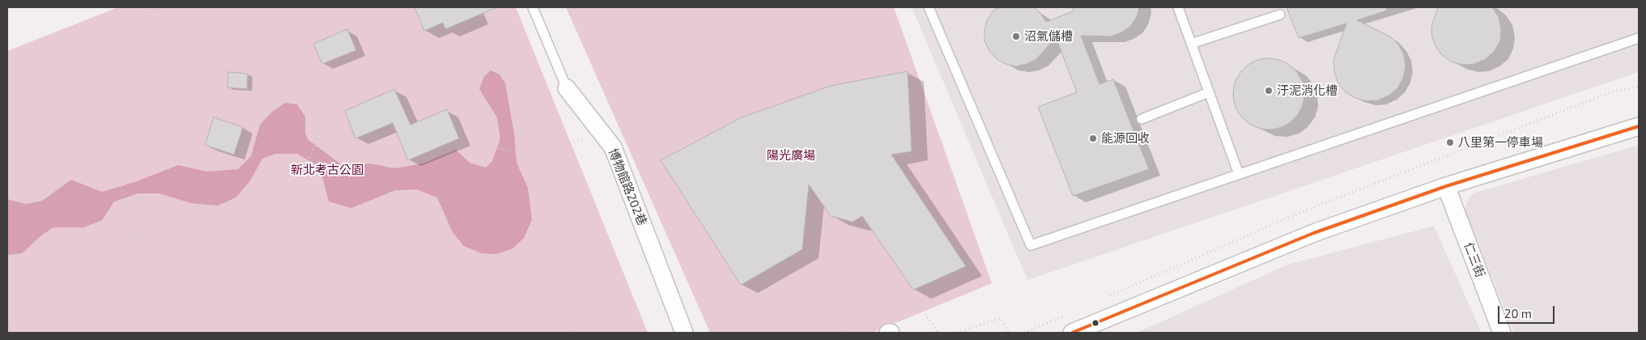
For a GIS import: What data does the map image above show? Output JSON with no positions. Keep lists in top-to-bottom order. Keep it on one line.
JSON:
{"streets":{"street":["博物館路202巷","仁三街"]},"parks":["陽光廣場","新北考古公園"],"places":["沼氣儲槽","汙泥消化槽","能源回收","八里第一停車場"],"scale_bar":"20 m"}
